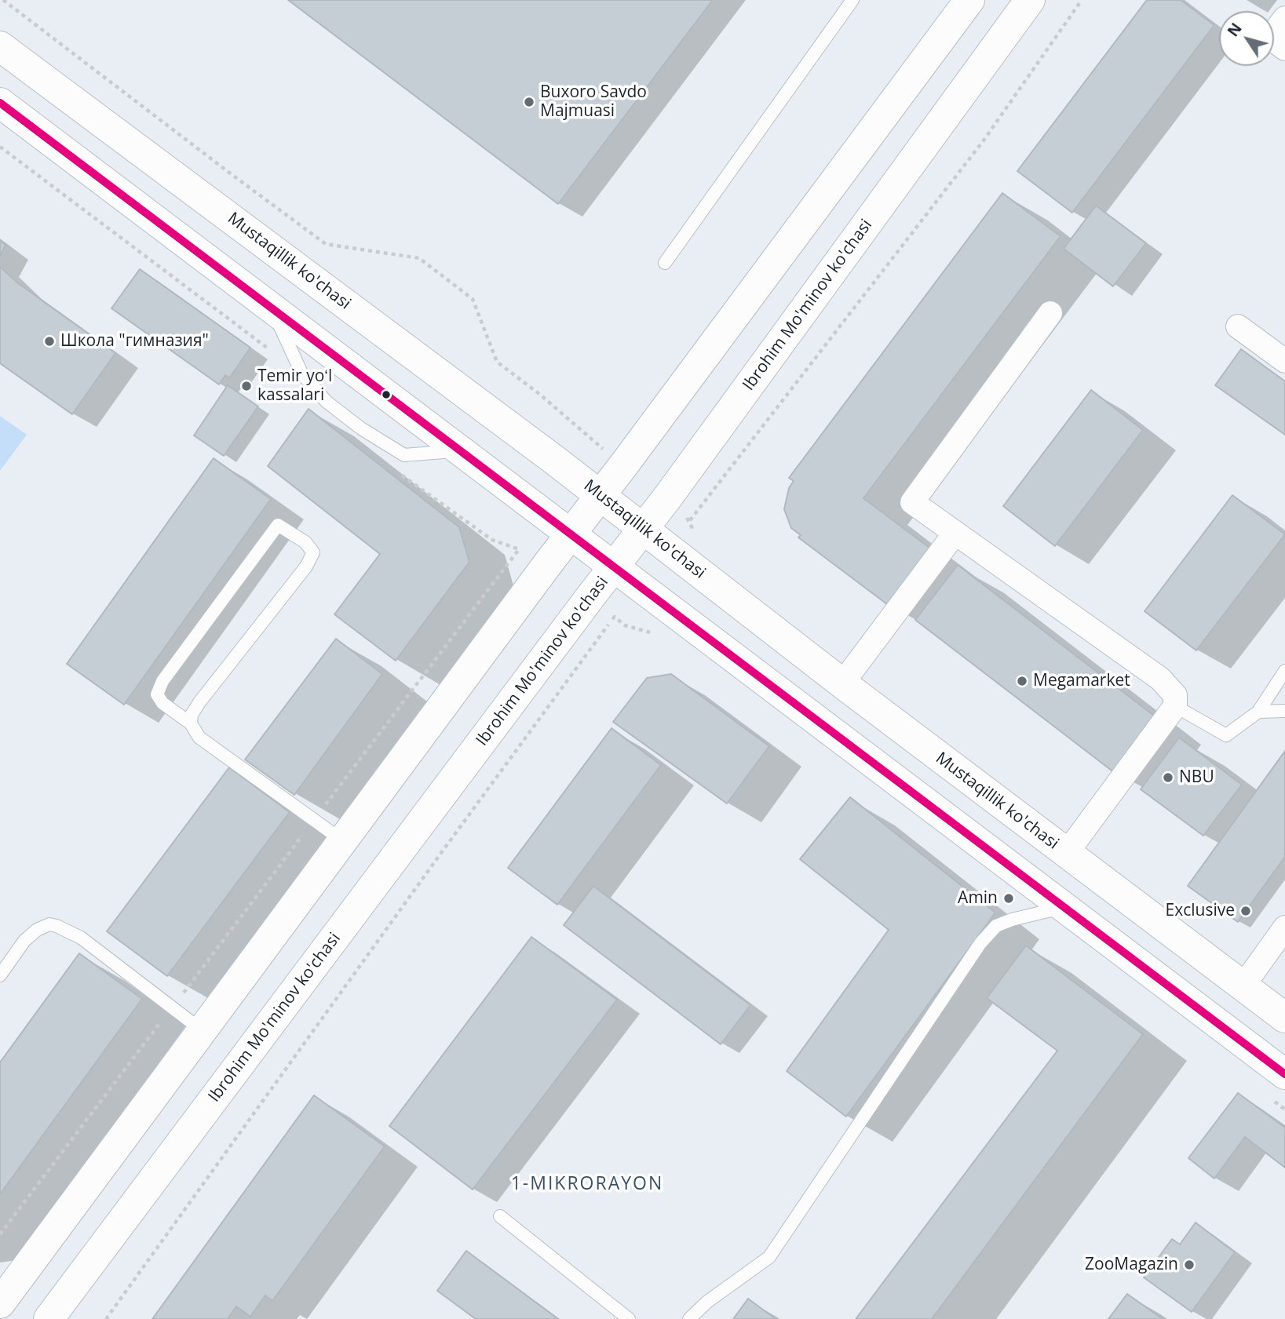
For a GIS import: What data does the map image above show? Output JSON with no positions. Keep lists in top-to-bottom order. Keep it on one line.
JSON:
{"streets":{"main road":["Mustaqillik ko'chasi","Ibrohim Mo'minov ko'chasi"]},"crossings":[["Mustaqillik ko'chasi","Ibrohim Mo'minov ko'chasi"]],"districts":["1-MIKRORAYON"],"places":["Buxoro Savdo Majmuasi","Школа \"гимназия\"","Temir yoʻl kassalari","Megamarket","NBU","Amin","Exclusive","ZooMagazin"],"north":"top left"}
